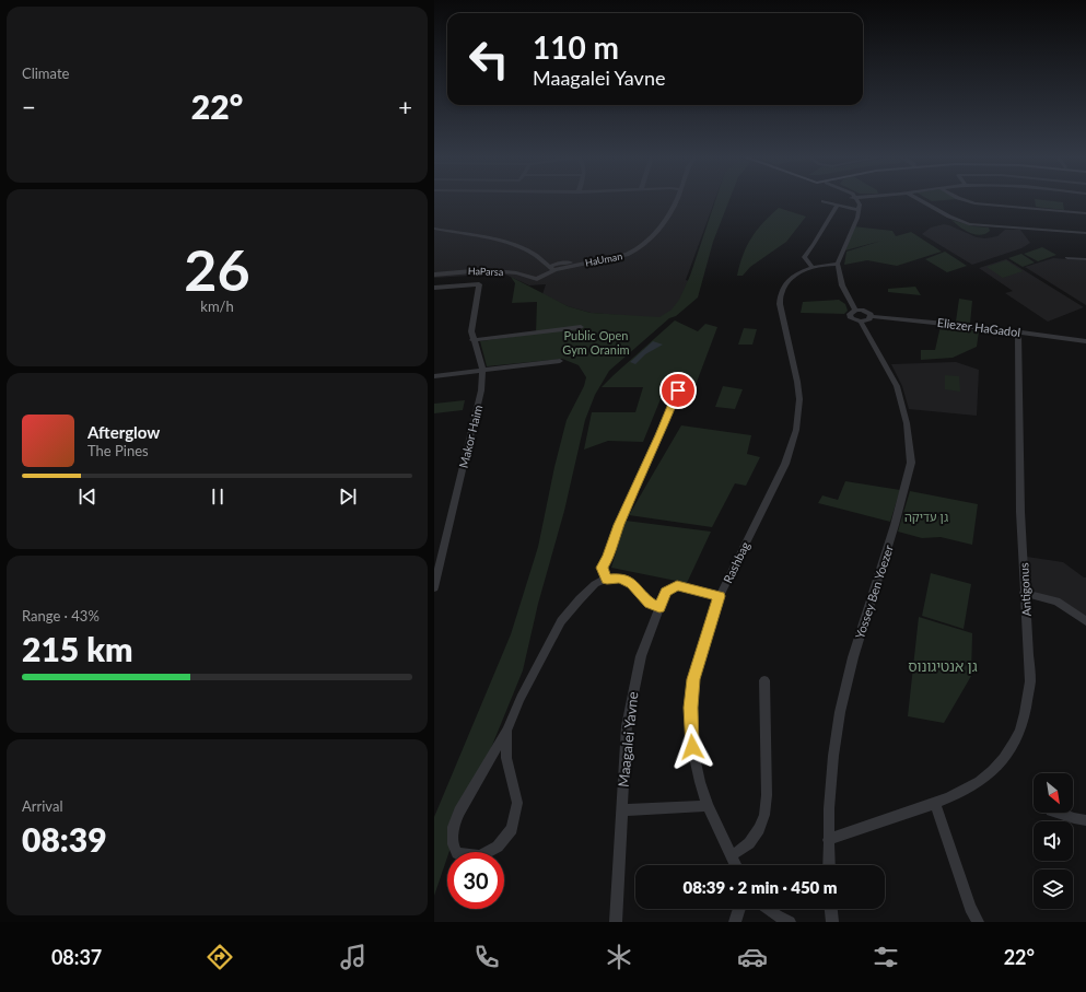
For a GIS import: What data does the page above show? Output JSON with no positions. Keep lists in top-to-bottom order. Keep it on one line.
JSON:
{"streets":{"street":["HaUman","HaParsa","Eliezer HaGadol","Makor Haim","Rashbag","Antigonus","Yossey Ben Yoezer","Maagalei Yavne"]},"crossings":[["HaUman","HaParsa"],["Eliezer HaGadol","Antigonus"],["Eliezer HaGadol","Yossey Ben Yoezer"],["Rashbag","Maagalei Yavne"],["Antigonus","Yossey Ben Yoezer"]],"parks":["Public Open Gym Oranim","גן עדיקה","גן אנטיגונוס"],"north":"bottom right","page":{"tile":["Climate",["26","km/h"],["Range · 43%","215 km"],["Arrival","08:39"]],"turn":["110 m","Maagalei Yavne"],"heat":["−","22°","+"],"song":["Afterglow","The Pines"],"limit":"30","trip":"08:39 · 2 min · 450 m","tabs":["08:37","22°"]}}
